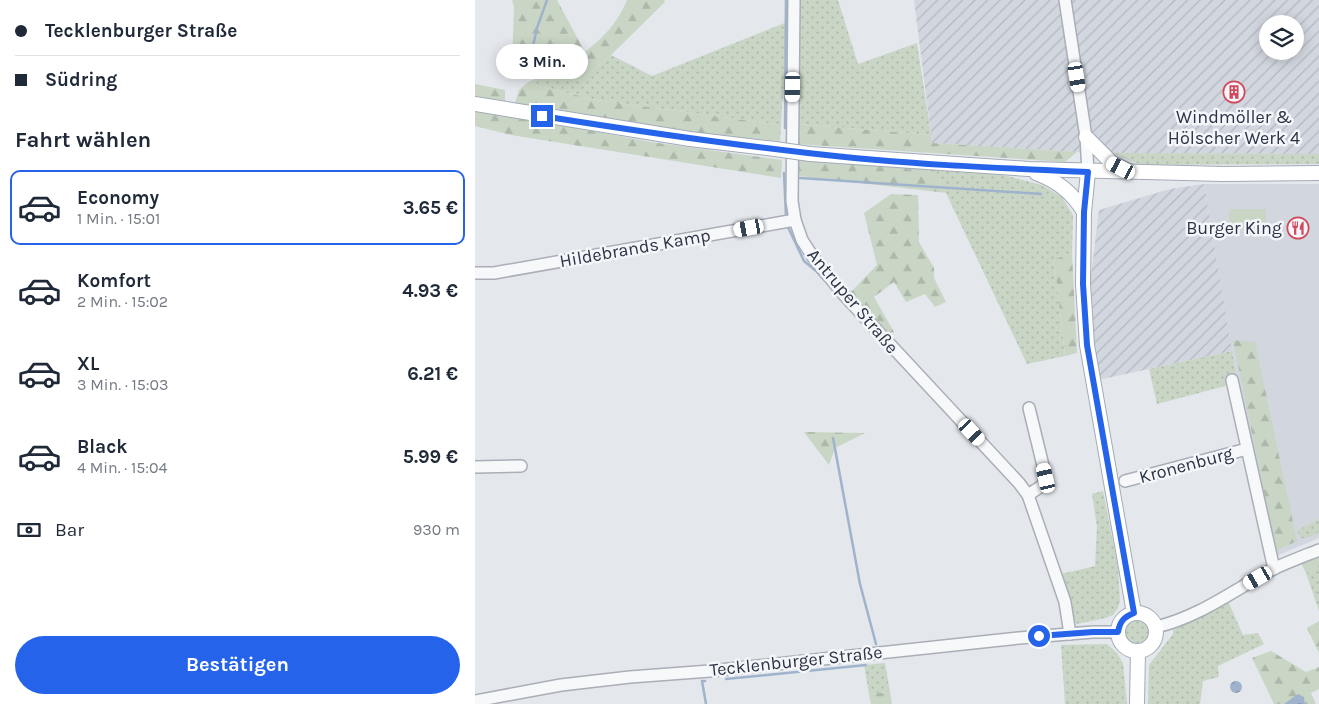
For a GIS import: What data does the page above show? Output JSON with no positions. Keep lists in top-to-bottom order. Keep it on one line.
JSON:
{"streets":{"street":["Hildebrands Kamp","Antruper Straße","Kronenburg","Tecklenburger Straße"]},"crossings":[["Hildebrands Kamp","Antruper Straße"],["Antruper Straße","Tecklenburger Straße"]],"places":{"building":["Windmöller & Hölscher Werk 4"],"restaurant":["Burger King"]},"page":{"banner":["Tecklenburger Straße","Südring"],"bubble":"3 Min.","heading":"Fahrt wählen","list":[{"name":"Economy","note":"1 Min. · 15:01","value":"3.65 €"},{"name":"Komfort","note":"2 Min. · 15:02","value":"4.93 €"},{"name":"XL","note":"3 Min. · 15:03","value":"6.21 €"},{"name":"Black","note":"4 Min. · 15:04","value":"5.99 €"}],"pay":["Bar","930 m"],"buttons":"Bestätigen"}}
